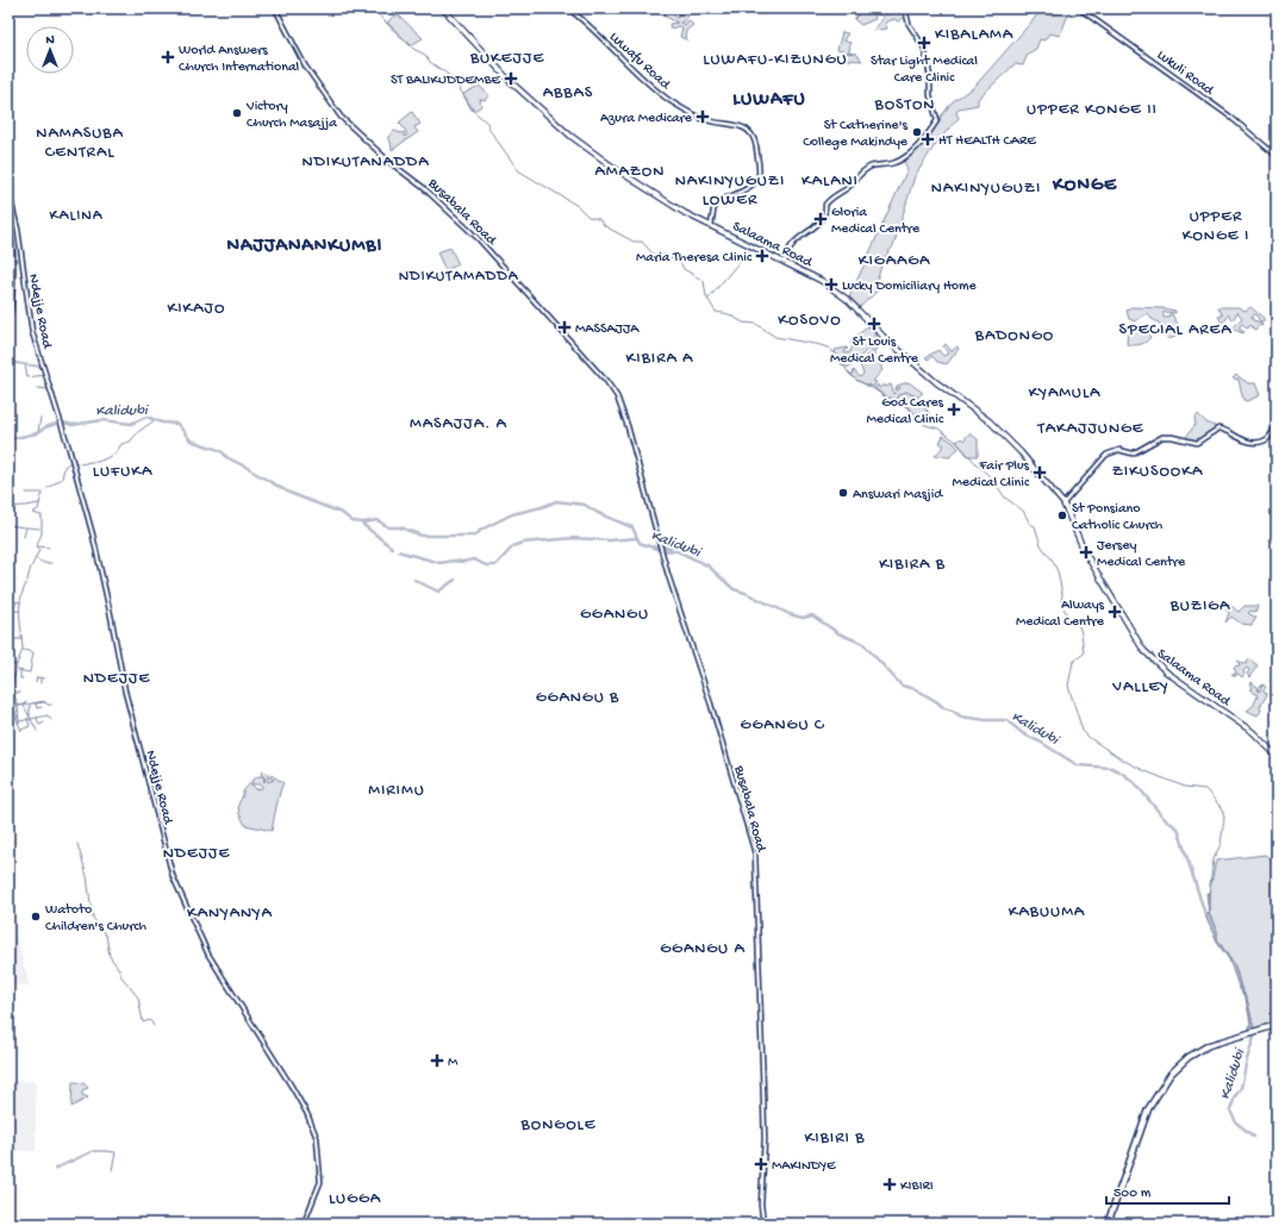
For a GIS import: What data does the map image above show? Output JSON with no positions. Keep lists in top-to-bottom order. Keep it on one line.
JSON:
{"streets":{"main road":["Salaama Road"],"street":["Luwafu Road","Lukuli Road","Busabala Road","Ndejje Road"]},"crossings":[["Luwafu Road","Salaama Road"]],"districts":["KIBALAMA","BUKEJJE","LUWAFU-KIZUNGU","ABBAS","LUWAFU","BOSTON","UPPER KONGE II","NAMASUBA CENTRAL","NDIKUTANADDA","AMAZON","NAKINYUGUZI LOWER","KALANI","KONGE","NAKINYUGUZI","KALINA","UPPER KONGE I","NAJJANANKUMBI","KIGAAGA","NDIKUTAMADDA","KIKAJO","KOSOVO","SPECIAL AREA","BADONGO","KIBIRA A","KYAMULA","MASAJJA. A","TAKAJJUNGE","LUFUKA","ZIKUSOOKA","KIBIRA B","BUZIGA","GGANGU","NDEJJE","VALLEY","GGANGU B","GGANGU C","MIRIMU","NDEJJE","KABUUMA","KANYANYA","GGANGU A","BONGOLE","KIBIRI B","LUGGA"],"water":["Kalidubi"],"places":{"health":["Star Light Medical Care Clinic","World Answers Church International","ST BALIKUDDEMBE","Azura Medicare","HT HEALTH CARE","Gloria Medical Centre","Maria Theresa Clinic","Lucky Domiciliary Home","St Louis Medical Centre","MASSAJJA","God Cares Medical Clinic","Fair Plus Medical Clinic","Jersey Medical Centre","Always Medical Centre","M","MAKINDYE","KIBIRI"],"other":["Victory Church Masajja","St Catherine's College Makindye","Answari Masjid","St Ponsiano Catholic Church","Watoto Children's Church"]},"scale_bar":"500 m","north":"top"}
